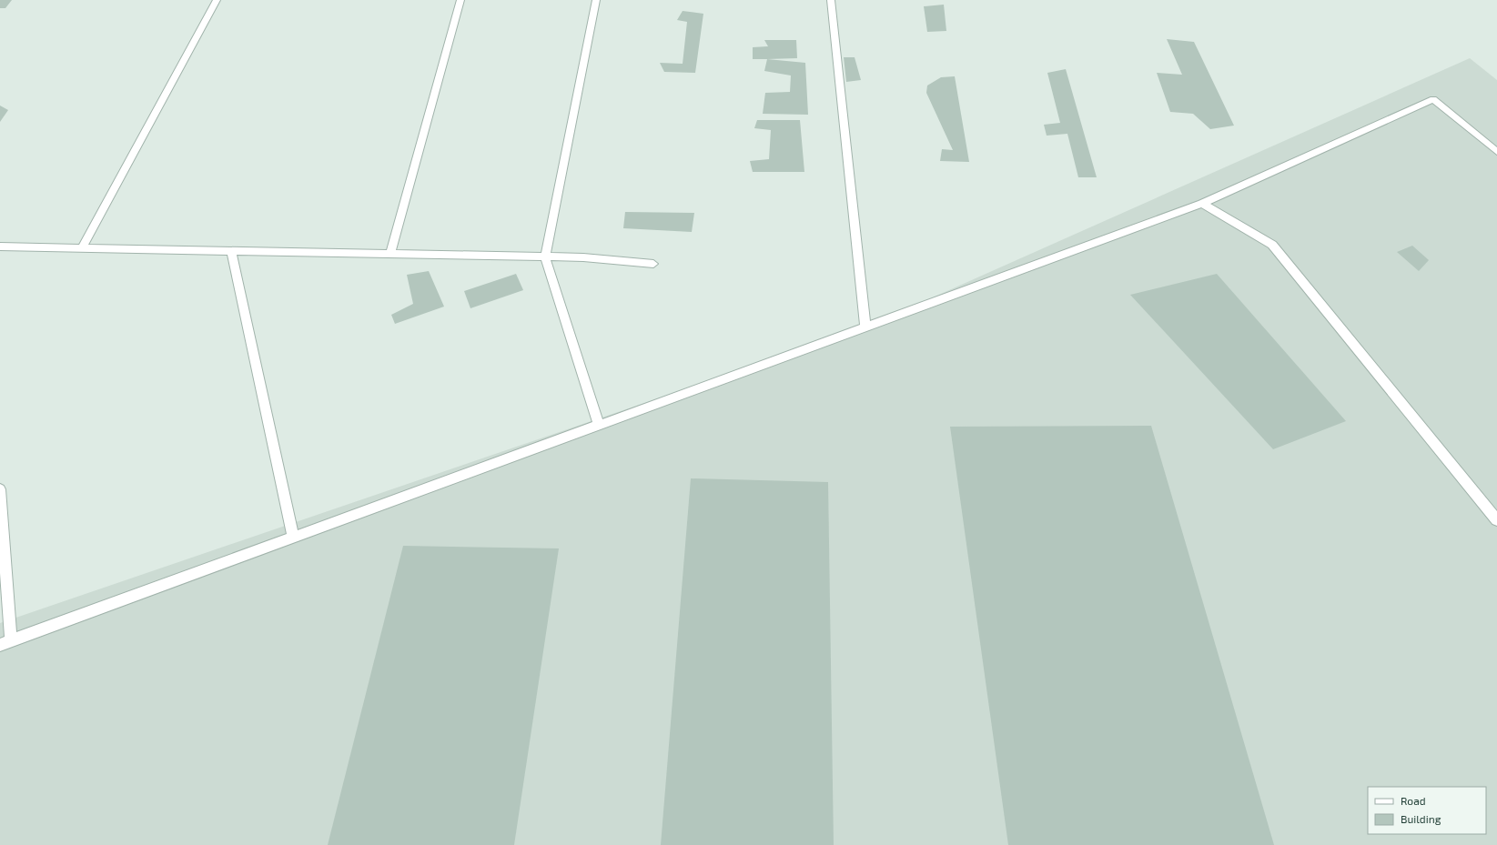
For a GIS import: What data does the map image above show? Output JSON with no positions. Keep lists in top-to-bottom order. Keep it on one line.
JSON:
{"legend":["Road","Building"]}
